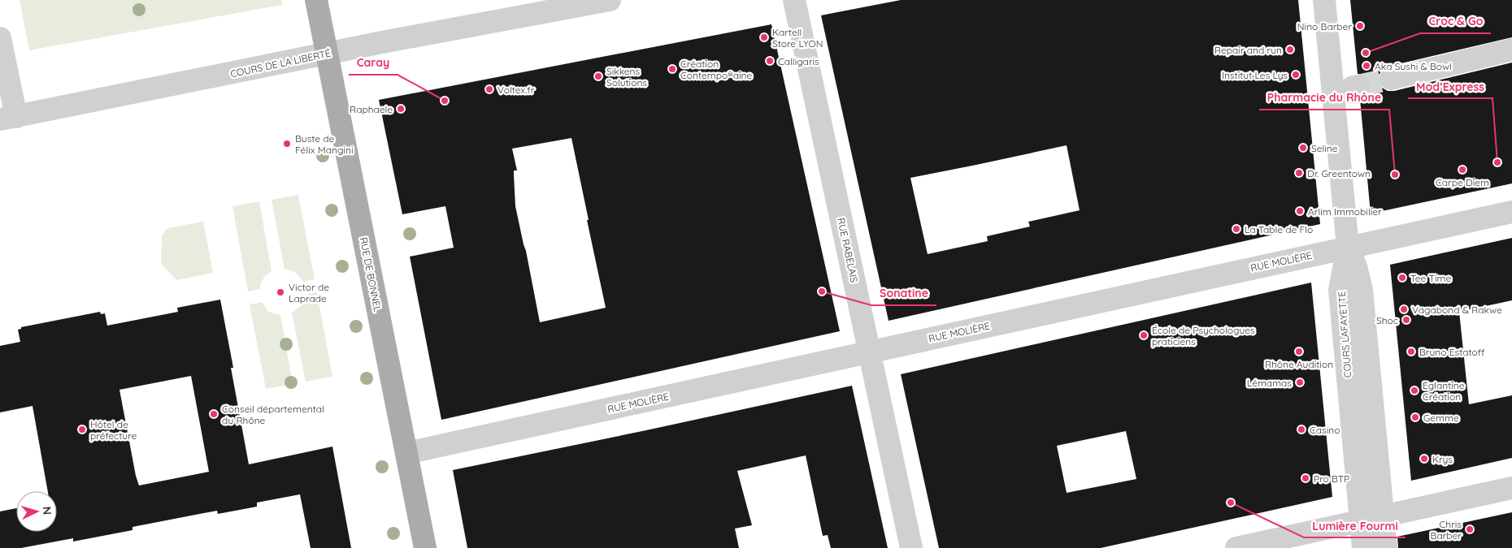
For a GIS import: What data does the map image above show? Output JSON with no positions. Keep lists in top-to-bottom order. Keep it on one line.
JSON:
{"streets":{"main road":["RUE DE BONNEL"],"street":["COURS DE LA LIBERTÉ","RUE RABELAIS","RUE MOLIÈRE","COURS LAFAYETTE"]},"crossings":[["COURS DE LA LIBERTÉ","RUE DE BONNEL"],["RUE RABELAIS","RUE MOLIÈRE"],["RUE MOLIÈRE","RUE DE BONNEL"],["RUE MOLIÈRE","COURS LAFAYETTE"]],"places":["Nino Barber","Kartell Store LYON","Repair and run","Croc & Go","Calligaris","Aka Sushi & Bowl","Création Contempo®aine","Institut Les Lys","Sikkens Solutions","Voltex.fr","Caray","Raphaele","Buste de Félix Mangini","Seline","Mod’Express","Carpe Diem","Dr. Greentown","Pharmacie du Rhône","Arlim Immobilier","La Table de Flo","Tee Time","Sonatine","Victor de Laprade","Vagabond & Rakwe","Shoc","École de Psychologues praticiens","Rhône Audition","Bruno Estatoff","Lémamas","Eglantine Création","Conseil départemental du Rhône","Gemme","Hôtel de préfecture","Casino","Krys","Pro BTP","Lumière Fourmi","Chris Barber"],"north":"right"}
